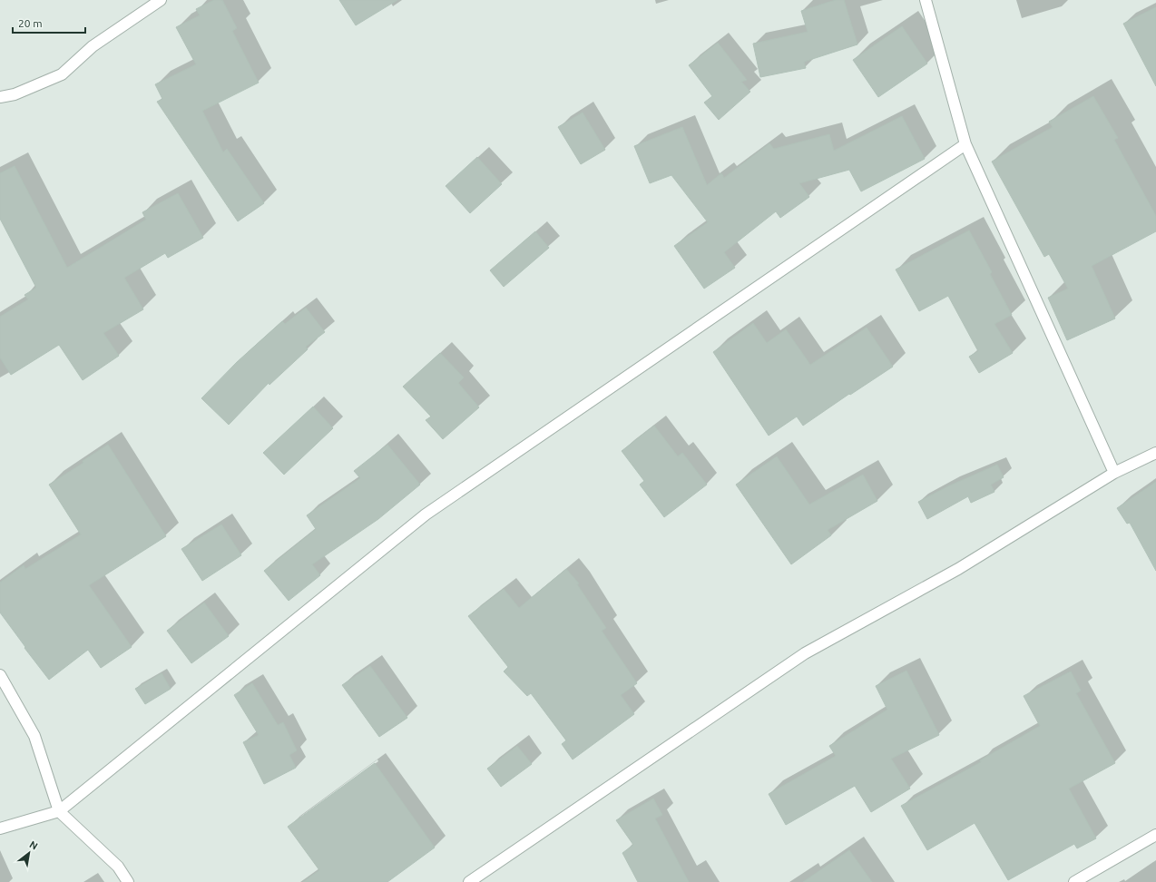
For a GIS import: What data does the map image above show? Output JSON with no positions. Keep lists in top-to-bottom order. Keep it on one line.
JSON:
{"scale_bar":"20 m","north":"top right"}
